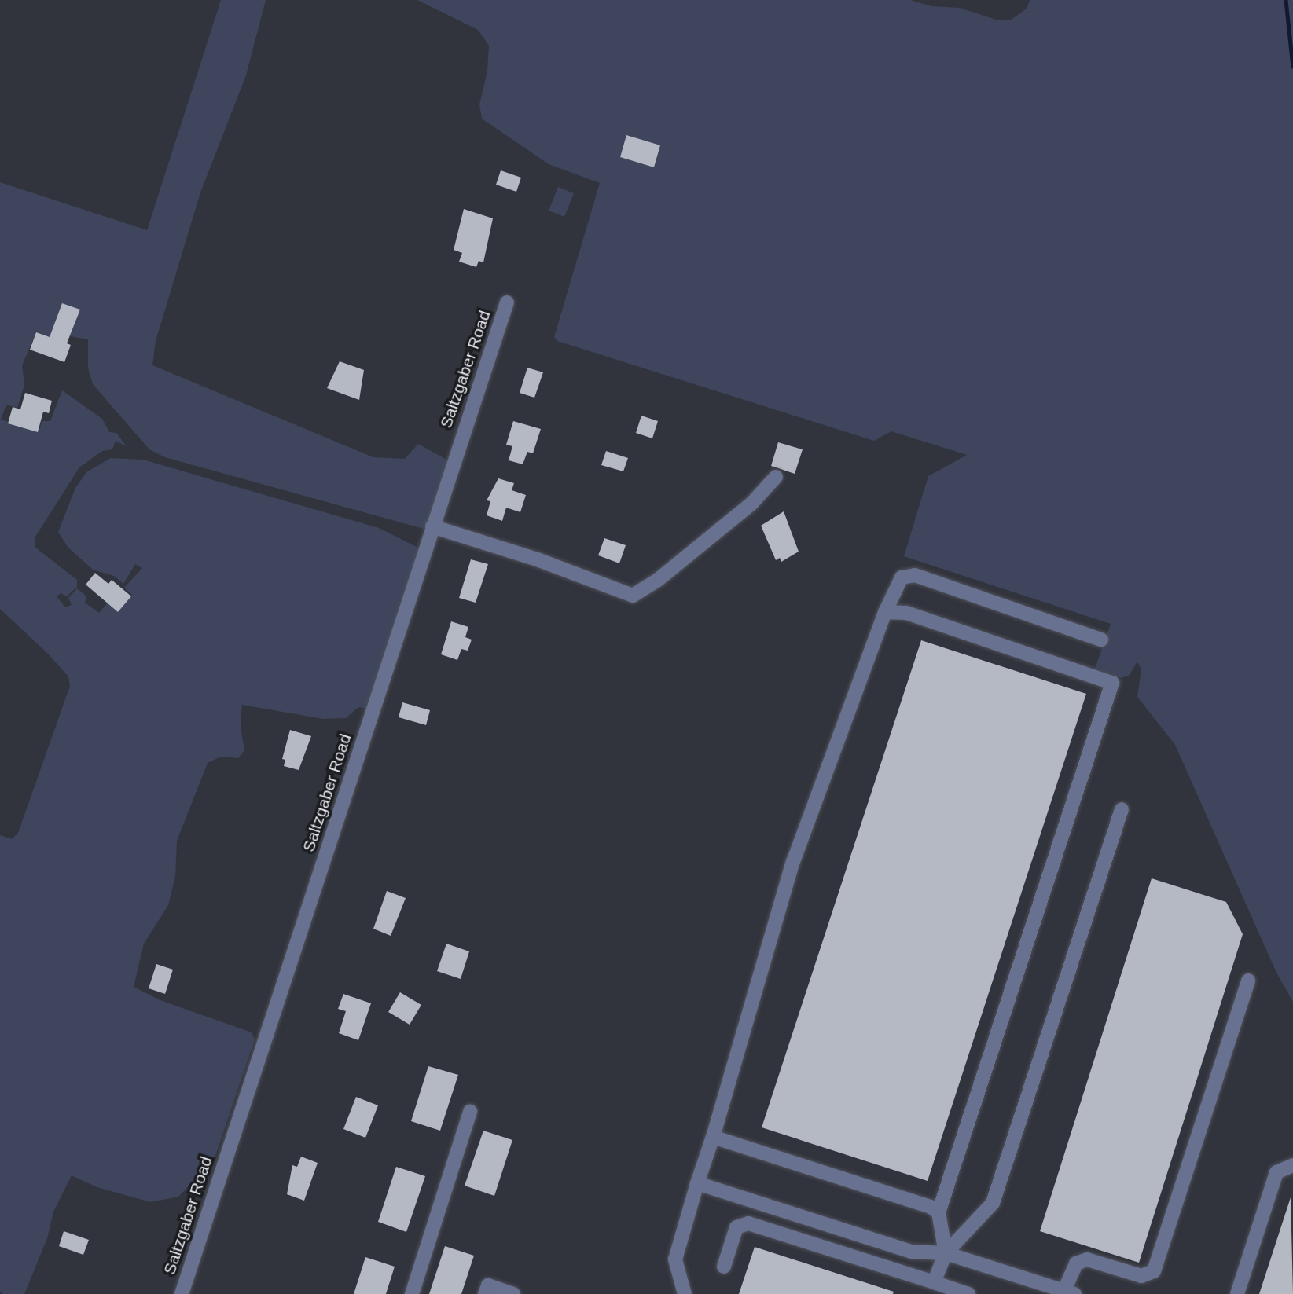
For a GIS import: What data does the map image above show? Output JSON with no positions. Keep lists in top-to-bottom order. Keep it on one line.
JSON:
{"streets":{"street":["Saltzgaber Road"]}}
